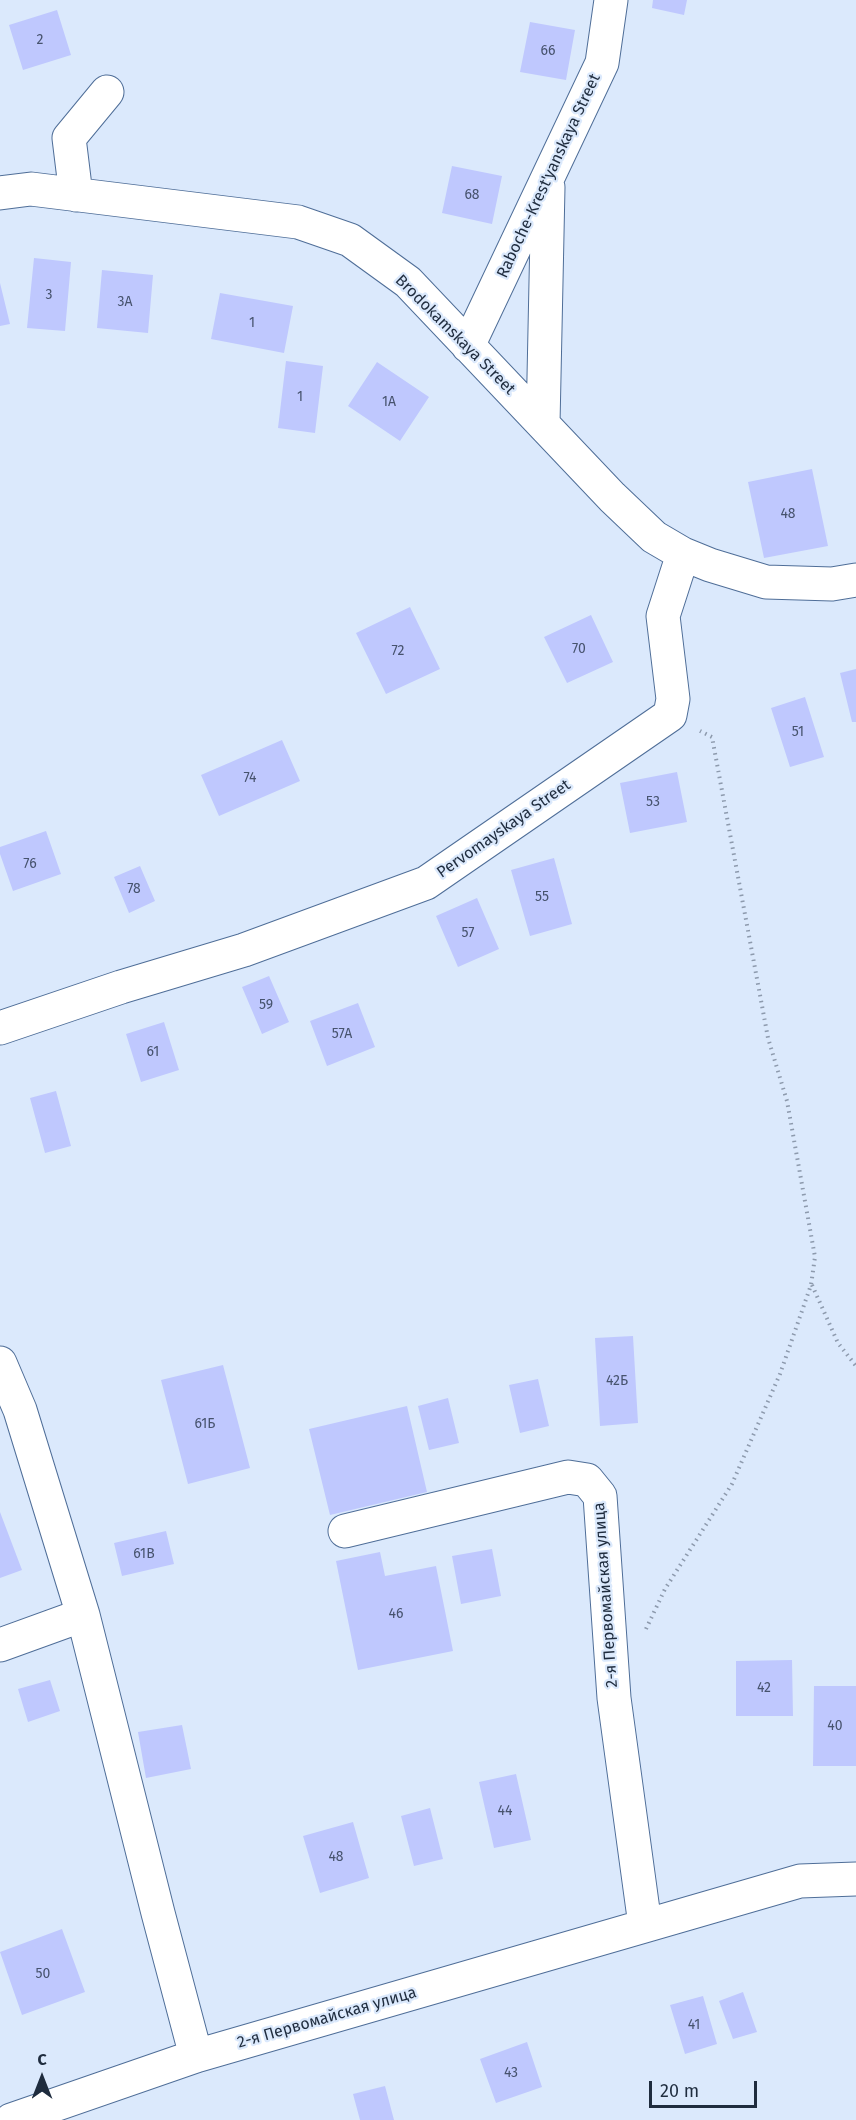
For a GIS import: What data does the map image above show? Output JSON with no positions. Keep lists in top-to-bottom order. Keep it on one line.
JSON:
{"streets":{"street":["Raboche-Krest'yanskaya Street","Brodokamskaya Street","Pervomayskaya Street","2-я Первомайская улица"]},"crossings":[["Raboche-Krest'yanskaya Street","Brodokamskaya Street"]],"house_numbers":["2","66","68","3","3А","1","1","1А","48","70","72","51","74","53","76","78","55","57","59","57А","61","42Б","61Б","61В","46","42","40","44","48","50","41","43"],"scale_bar":"20 m","north":"top"}
